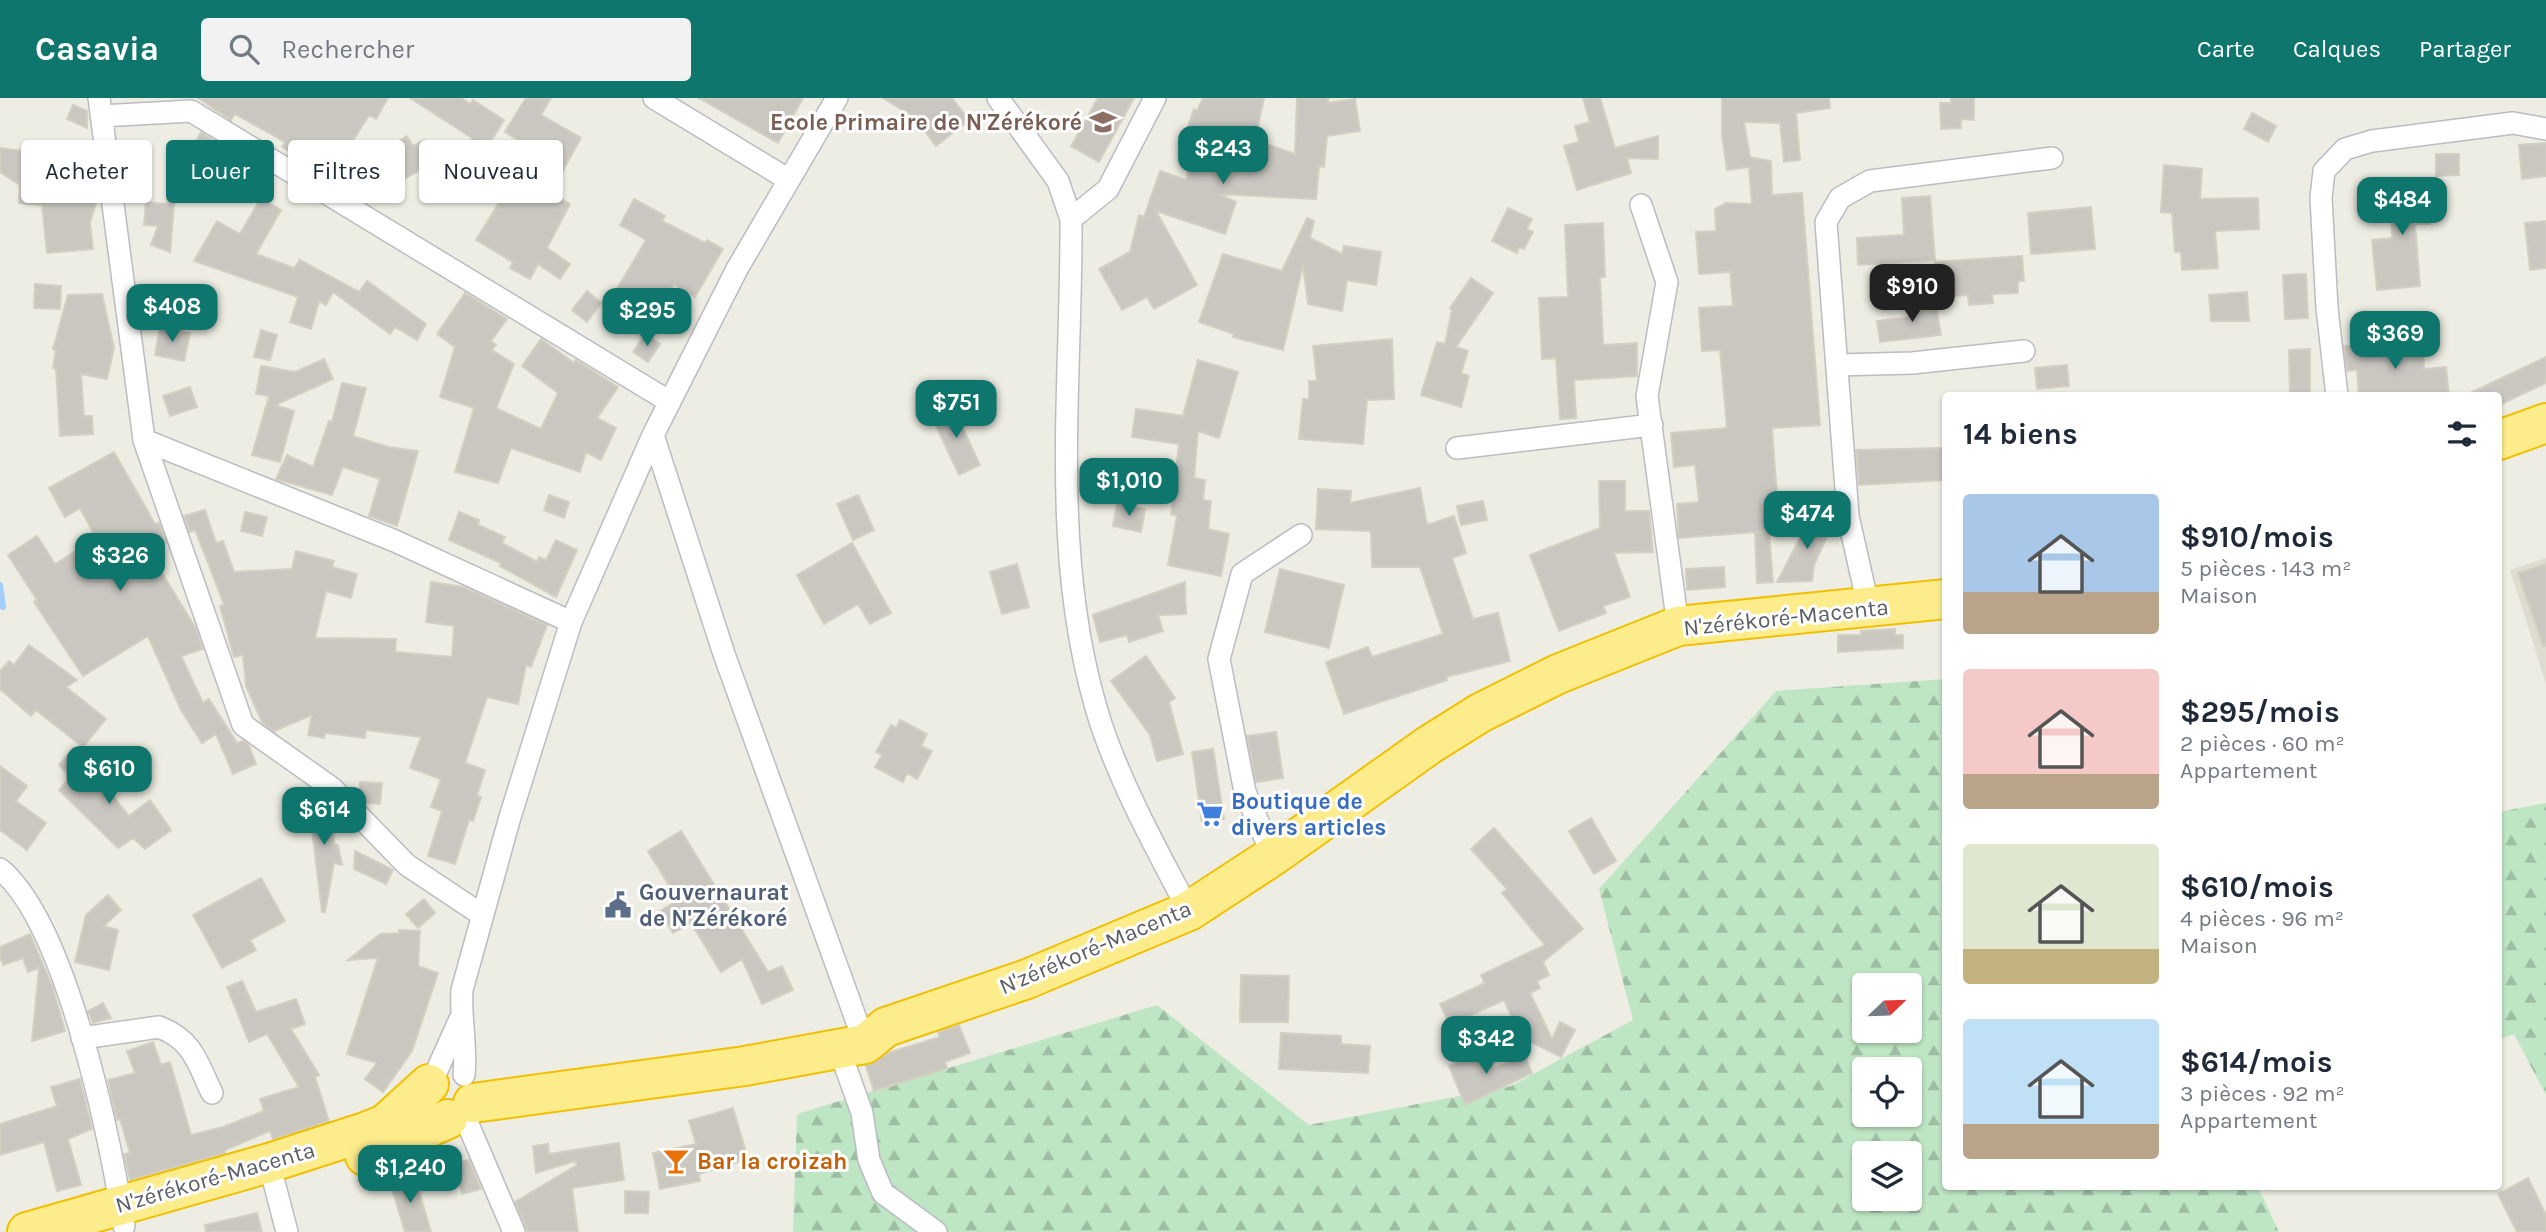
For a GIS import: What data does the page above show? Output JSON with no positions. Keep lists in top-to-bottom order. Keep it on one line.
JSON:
{"streets":{"highway":["N'zérékoré-Macenta"]},"places":{"school or university":["Ecole Primaire de N'Zérékoré"],"supermarket":["Boutique de divers articles"],"public building":["Gouvernaurat de N'Zérékoré"],"bar":["Bar la croizah"]},"north":"top right","page":{"header":"Casavia","search":"Rechercher","nav":["Carte","Calques","Partager"],"price":["$243","$484","$910","$408","$295","$369","$751","$1,010","$474","$326","$610","$614","$342","$1,240"],"chip":["Acheter","Louer","Filtres","Nouveau"],"heading":"14 biens","list":[{"name":"$910/mois","note":"5 pièces · 143 m² · Maison"},{"name":"$295/mois","note":"2 pièces · 60 m² · Appartement"},{"name":"$610/mois","note":"4 pièces · 96 m² · Maison"},{"name":"$614/mois","note":"3 pièces · 92 m² · Appartement"}]}}
